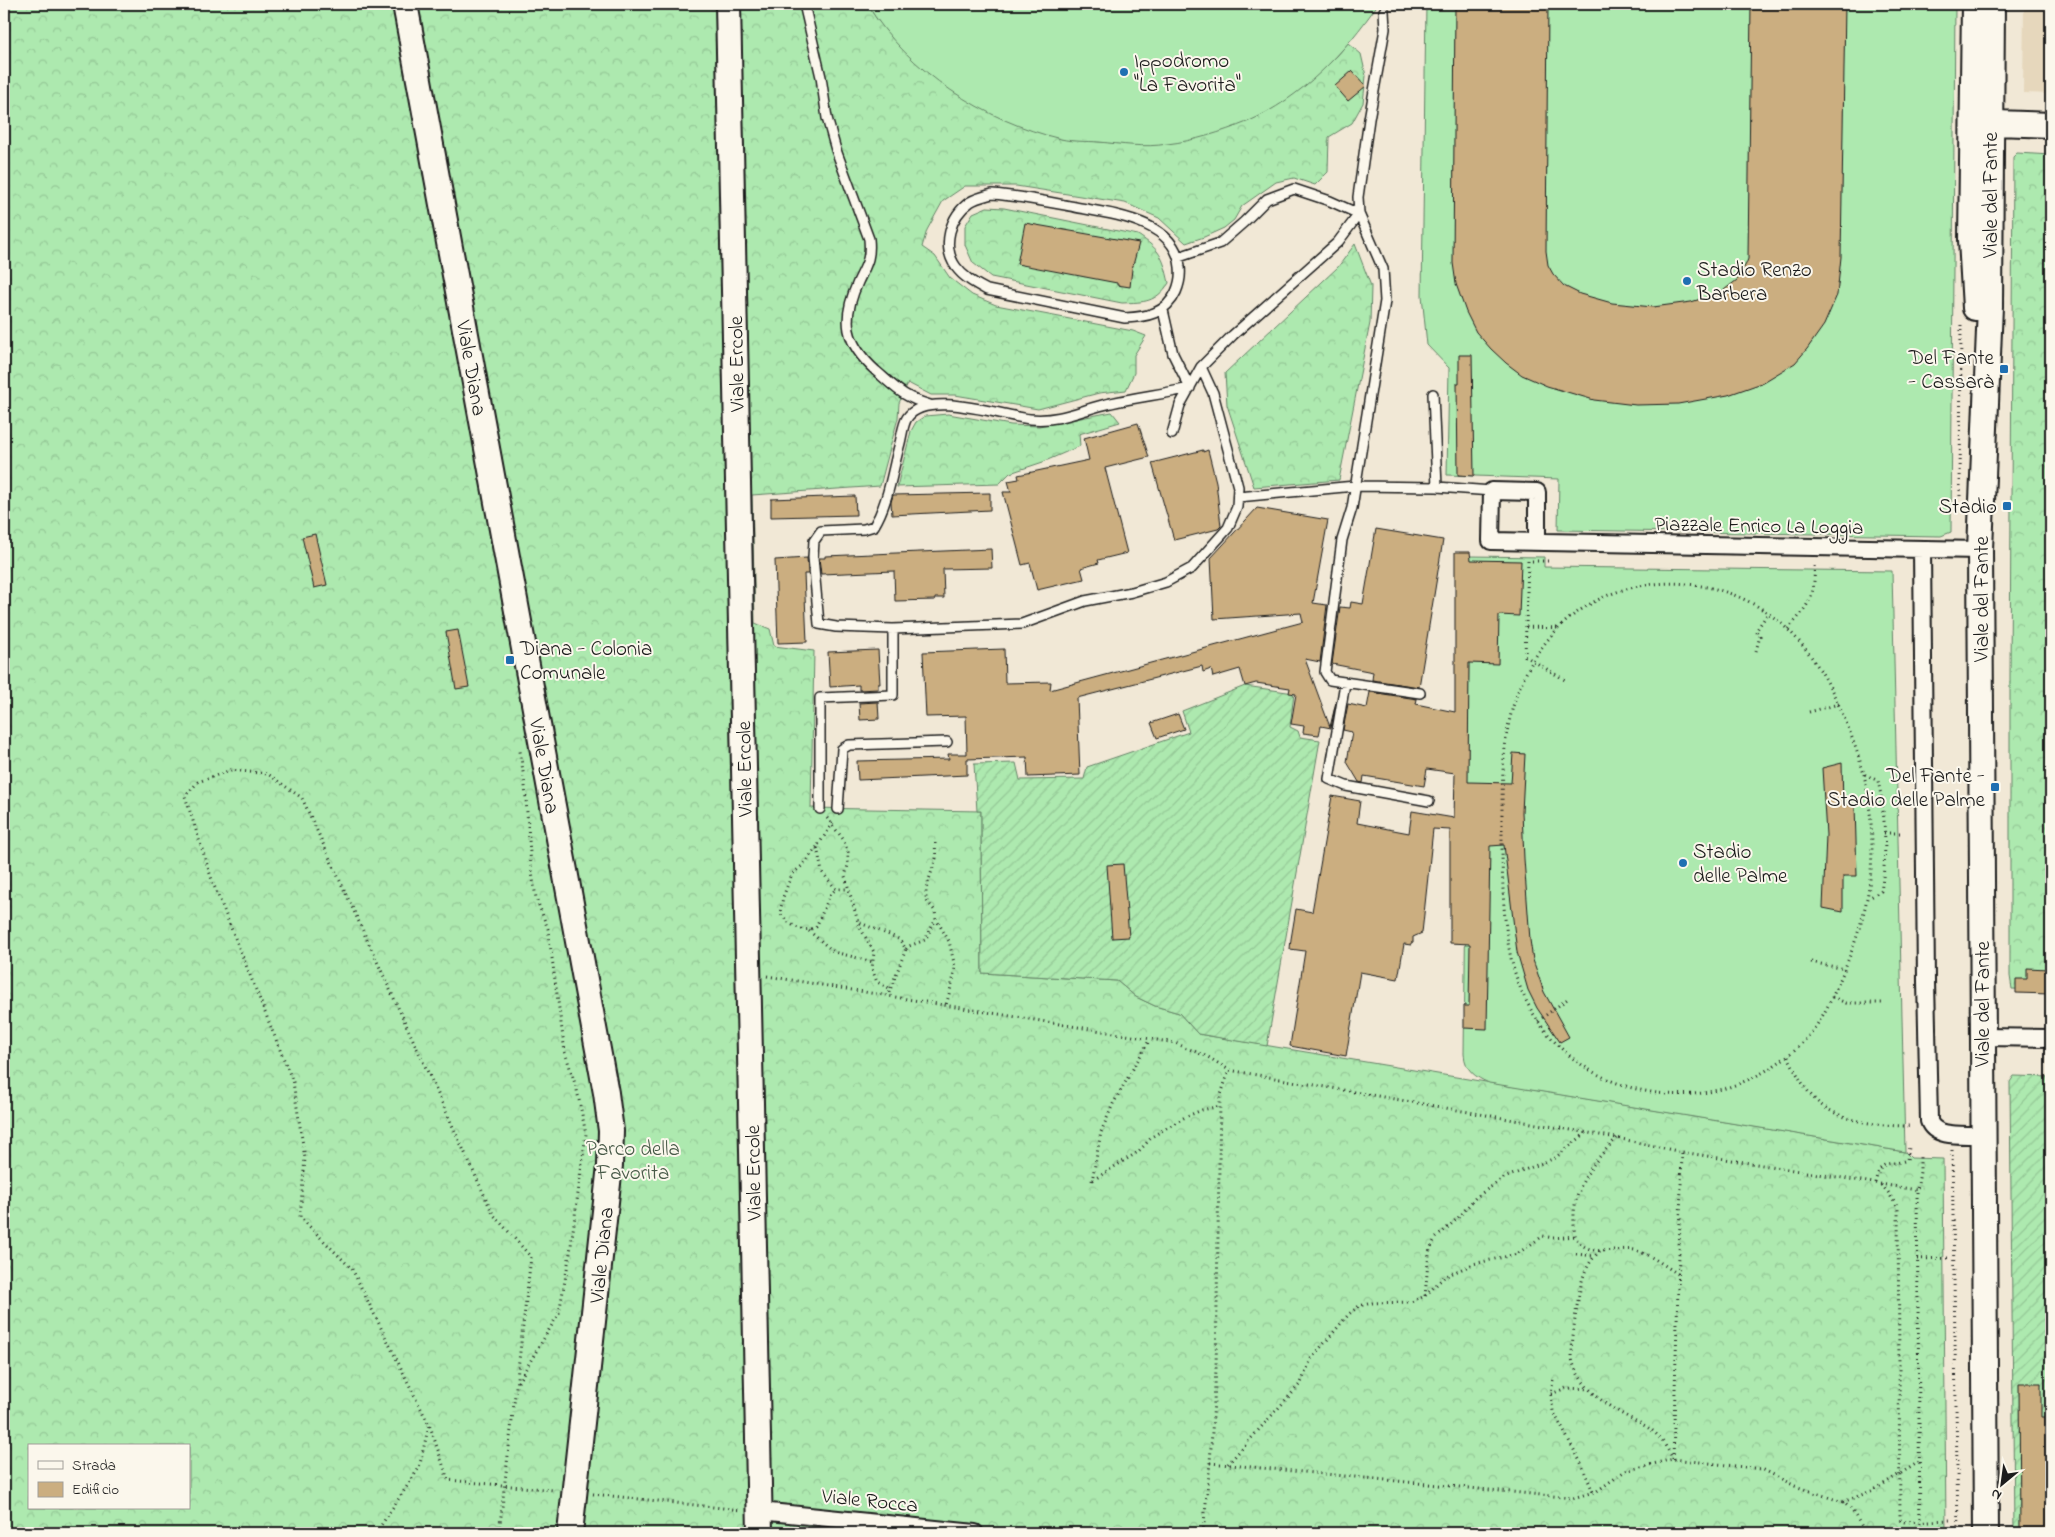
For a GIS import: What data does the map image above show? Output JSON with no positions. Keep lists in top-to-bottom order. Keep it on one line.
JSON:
{"streets":{"street":["Viale del Fante","Viale Ercole","Viale Diana","Piazzale Enrico La Loggia","Viale Rocca"]},"crossings":[["Viale del Fante","Piazzale Enrico La Loggia"],["Viale Ercole","Viale Rocca"]],"parks":["Parco della Favorita"],"places":{"other":["Ippodromo \"La Favorita\"","Stadio Renzo Barbera","Stadio delle Palme"],"transit":["Del Fante - Cassarà","Stadio","Diana - Colonia Comunale","Del Fante - Stadio delle Palme"]},"legend":["Strada","Edificio"],"north":"bottom left"}
